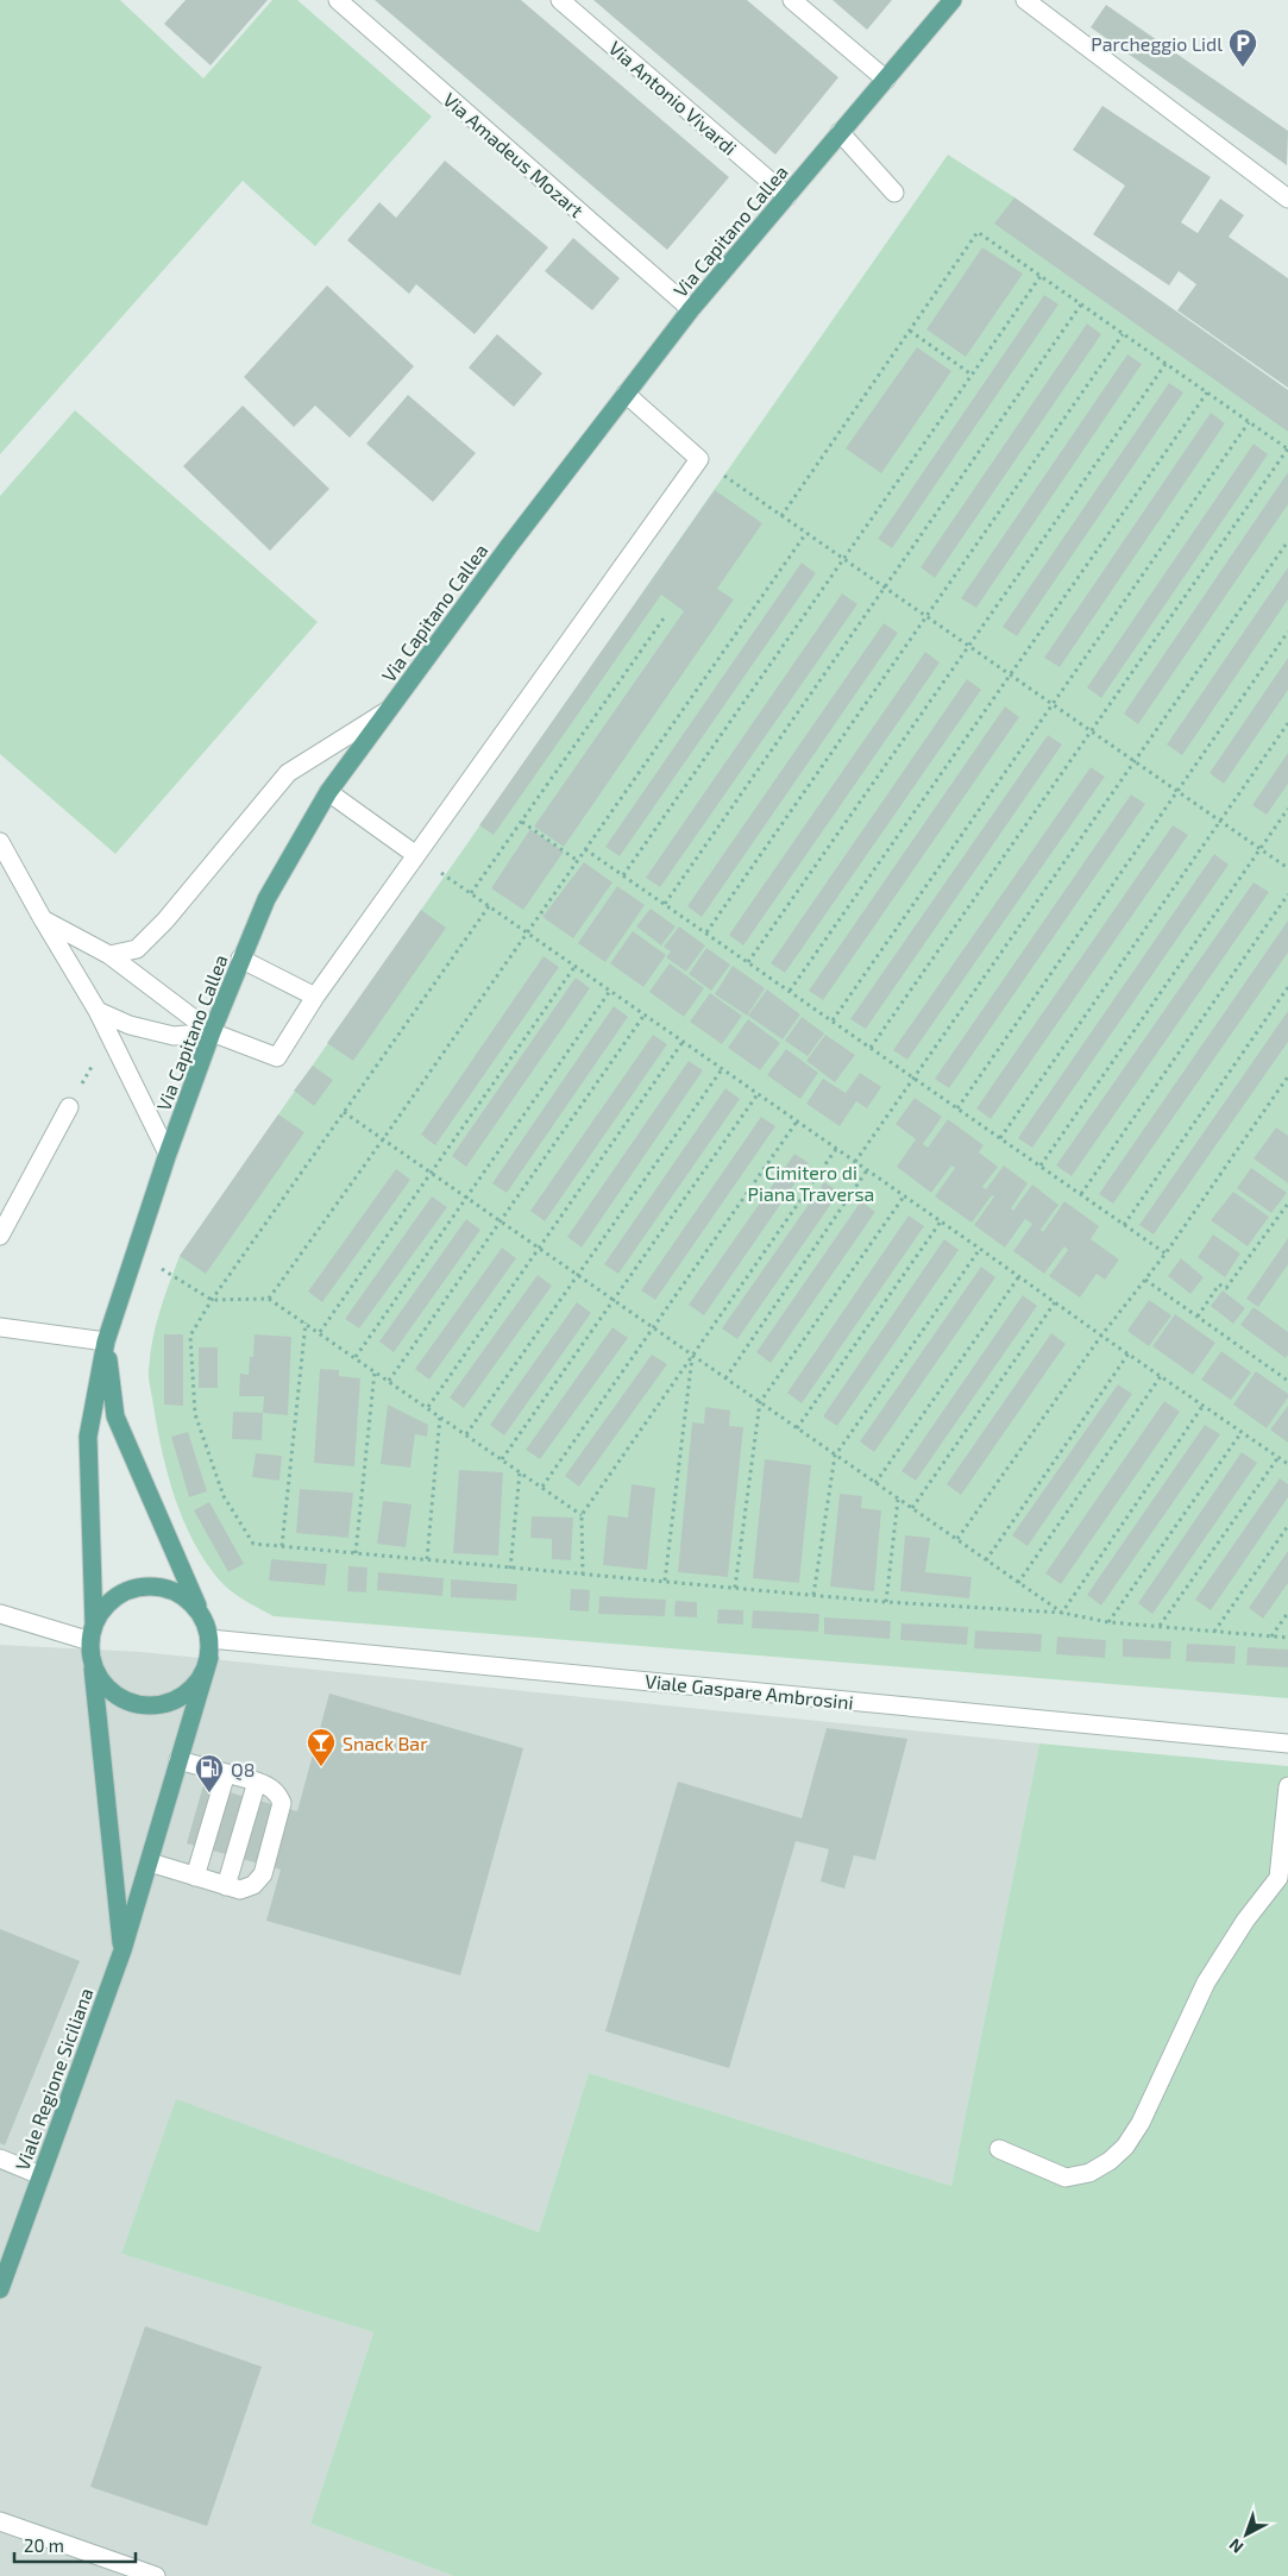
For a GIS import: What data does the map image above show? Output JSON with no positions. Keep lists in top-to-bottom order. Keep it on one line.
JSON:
{"streets":{"main road":["Via Capitano Callea","Viale Regione Siciliana"],"street":["Via Antonio Vivardi","Via Amadeus Mozart","Viale Gaspare Ambrosini"]},"crossings":[["Via Antonio Vivardi","Via Capitano Callea"],["Via Amadeus Mozart","Via Capitano Callea"],["Via Capitano Callea","Viale Gaspare Ambrosini"],["Via Capitano Callea","Viale Regione Siciliana"],["Viale Gaspare Ambrosini","Viale Regione Siciliana"]],"parks":["Cimitero di Piana Traversa"],"places":{"parking":["Parcheggio Lidl"],"bar":["Snack Bar"],"fuel station":["Q8"]},"scale_bar":"20 m","north":"bottom left"}
